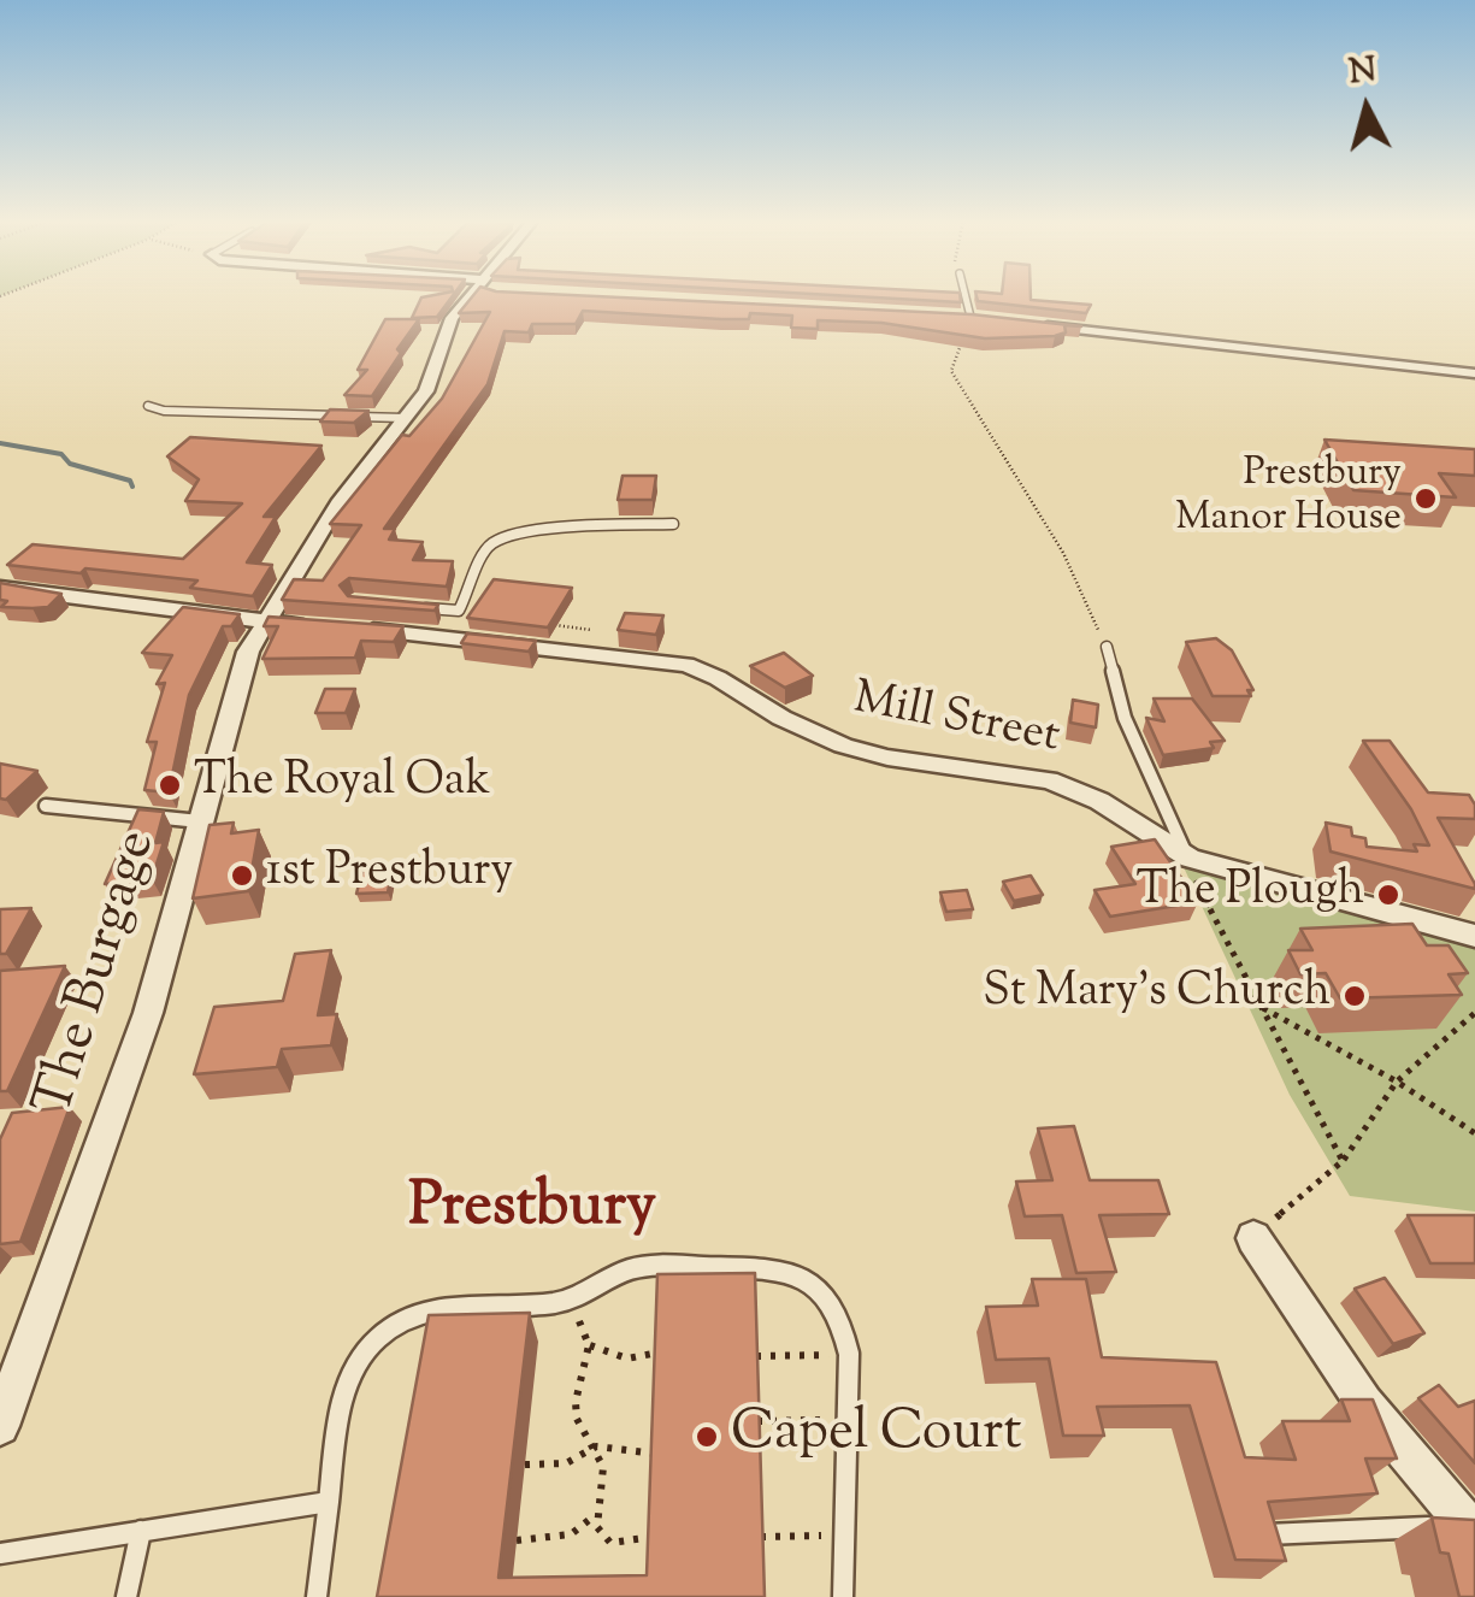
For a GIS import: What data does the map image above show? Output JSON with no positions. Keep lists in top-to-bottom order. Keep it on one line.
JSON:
{"streets":{"street":["Mill Street","The Burgage"]},"districts":["Prestbury"],"places":["Prestbury Manor House","The Royal Oak","1st Prestbury","The Plough","St Mary's Church","Capel Court"],"north":"top"}
